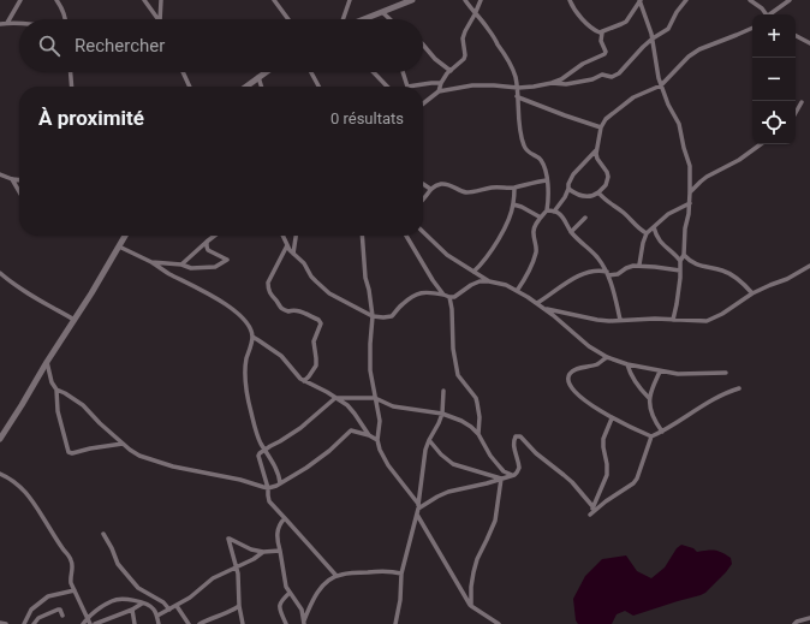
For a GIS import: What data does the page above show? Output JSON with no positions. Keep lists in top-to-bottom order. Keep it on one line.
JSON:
{"page":{"map_buttons":["+","−"],"search":"Rechercher","heading":["À proximité","0 résultats"]}}
